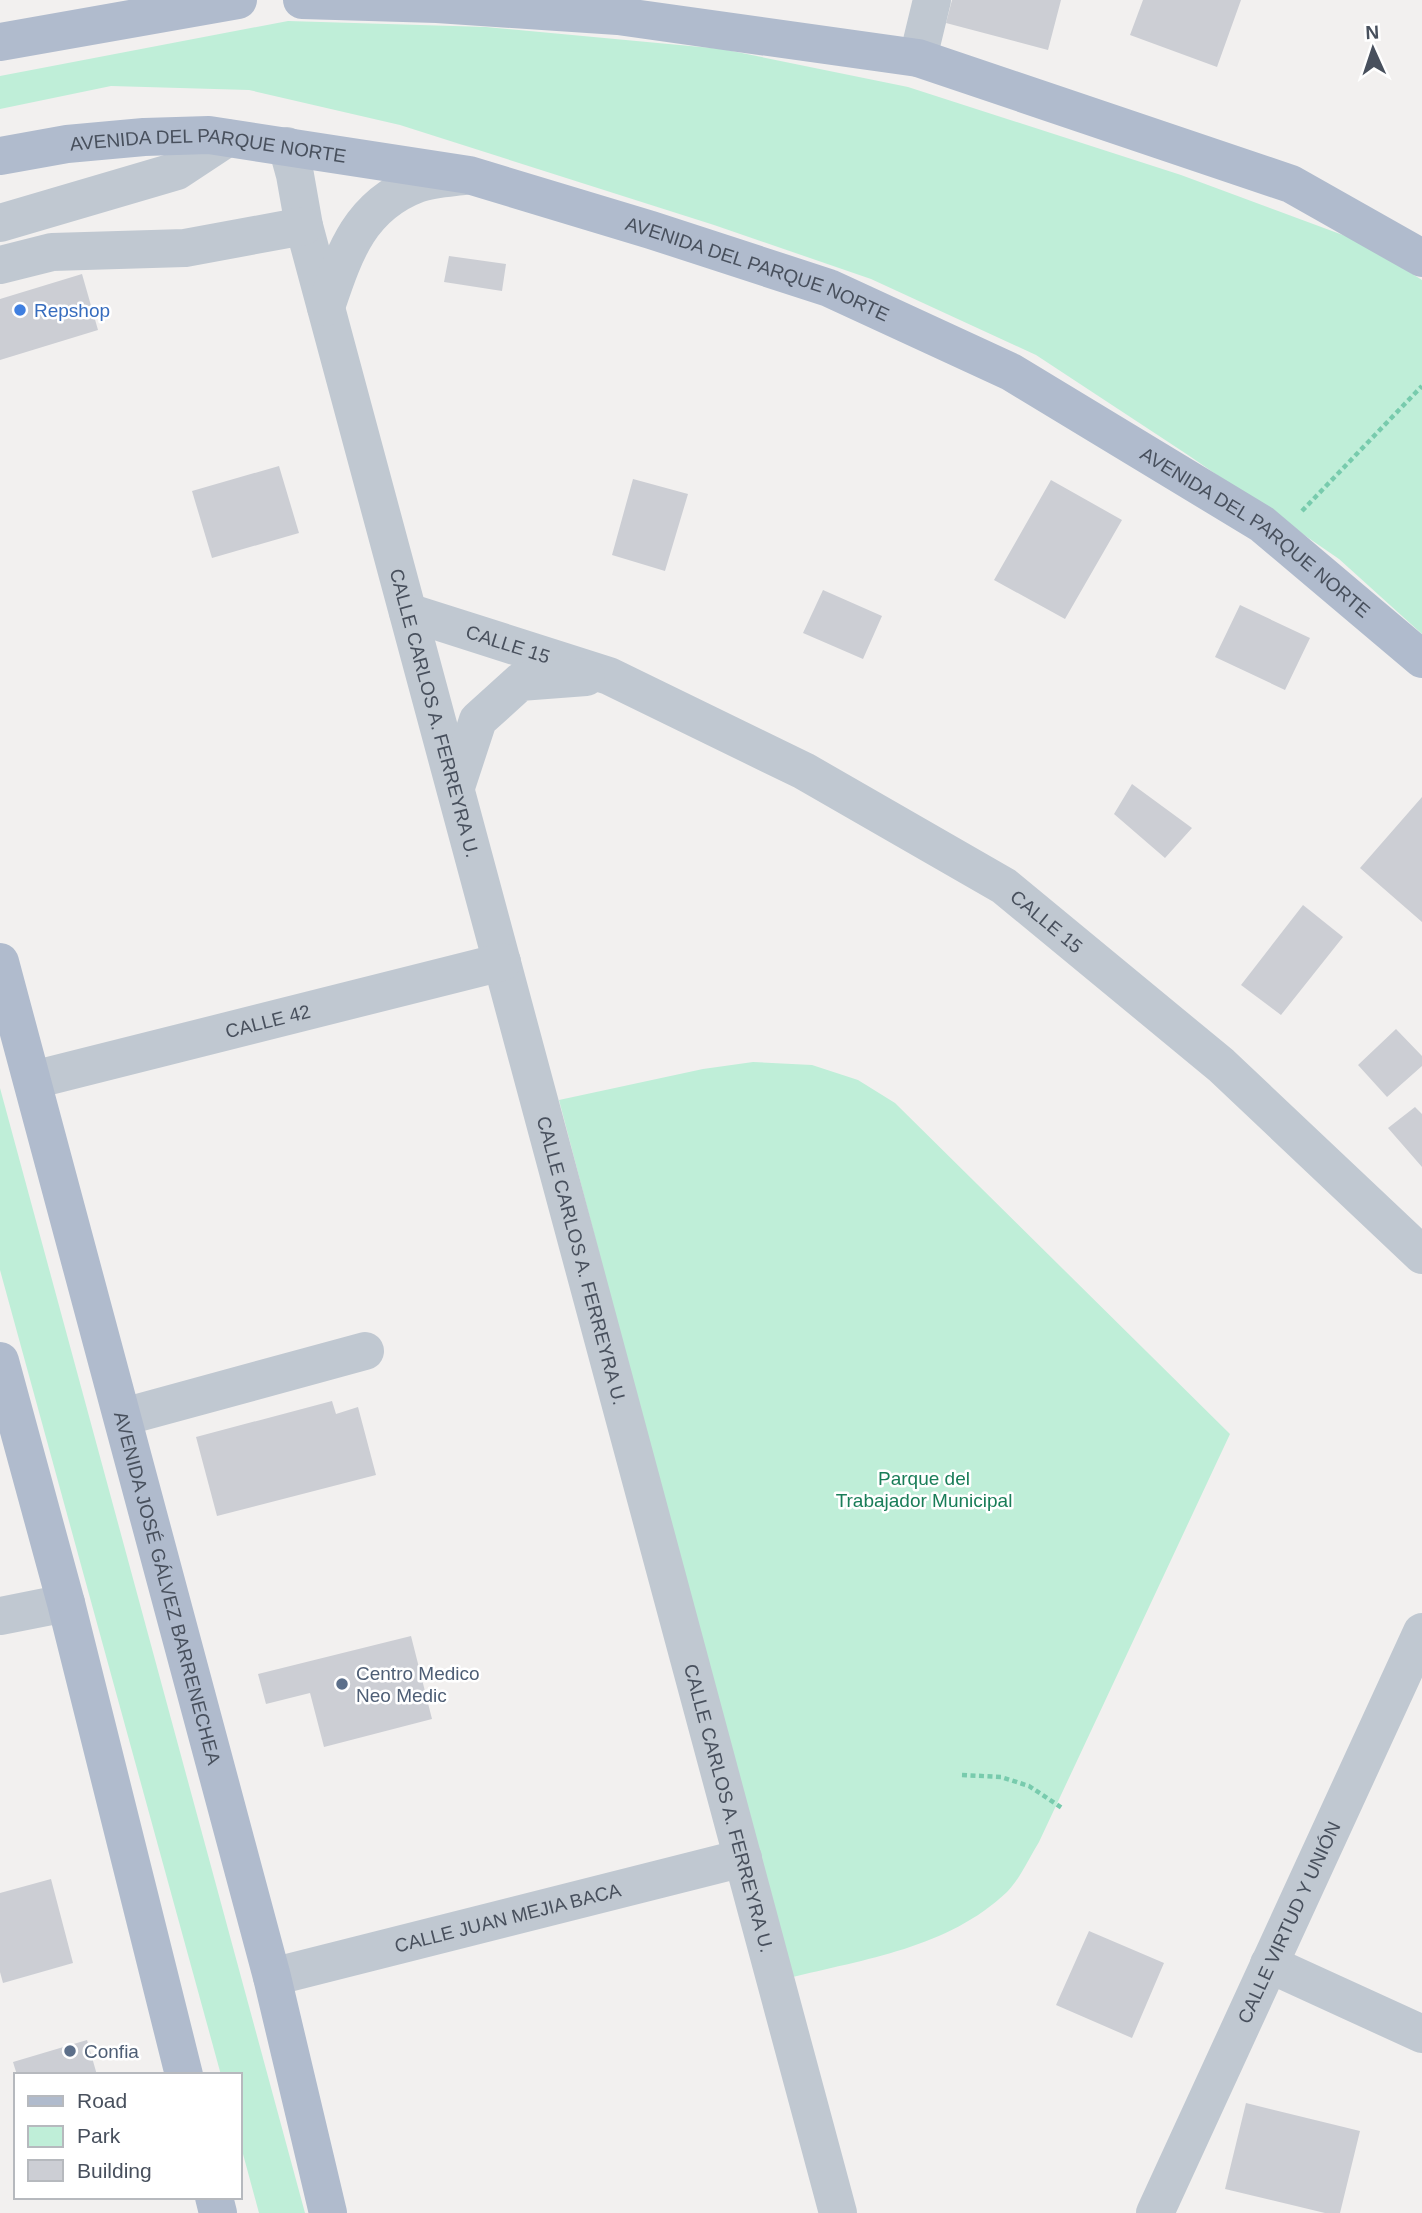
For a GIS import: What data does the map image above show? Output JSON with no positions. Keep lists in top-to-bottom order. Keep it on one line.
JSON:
{"streets":{"main road":["AVENIDA DEL PARQUE NORTE","AVENIDA JOSÉ GÁLVEZ BARRENECHEA"],"street":["CALLE 15","CALLE CARLOS A. FERREYRA U.","CALLE 42","CALLE JUAN MEJIA BACA","CALLE VIRTUD Y UNIÓN"]},"crossings":[["AVENIDA DEL PARQUE NORTE","CALLE CARLOS A. FERREYRA U."],["CALLE 15","CALLE CARLOS A. FERREYRA U."],["CALLE CARLOS A. FERREYRA U.","CALLE 42"],["CALLE CARLOS A. FERREYRA U.","CALLE JUAN MEJIA BACA"],["CALLE 42","AVENIDA JOSÉ GÁLVEZ BARRENECHEA"],["AVENIDA JOSÉ GÁLVEZ BARRENECHEA","CALLE JUAN MEJIA BACA"]],"parks":["Parque del Trabajador Municipal"],"places":["Repshop","Centro Medico Neo Medic","Confia"],"legend":["Road","Park","Building"],"north":"top"}
